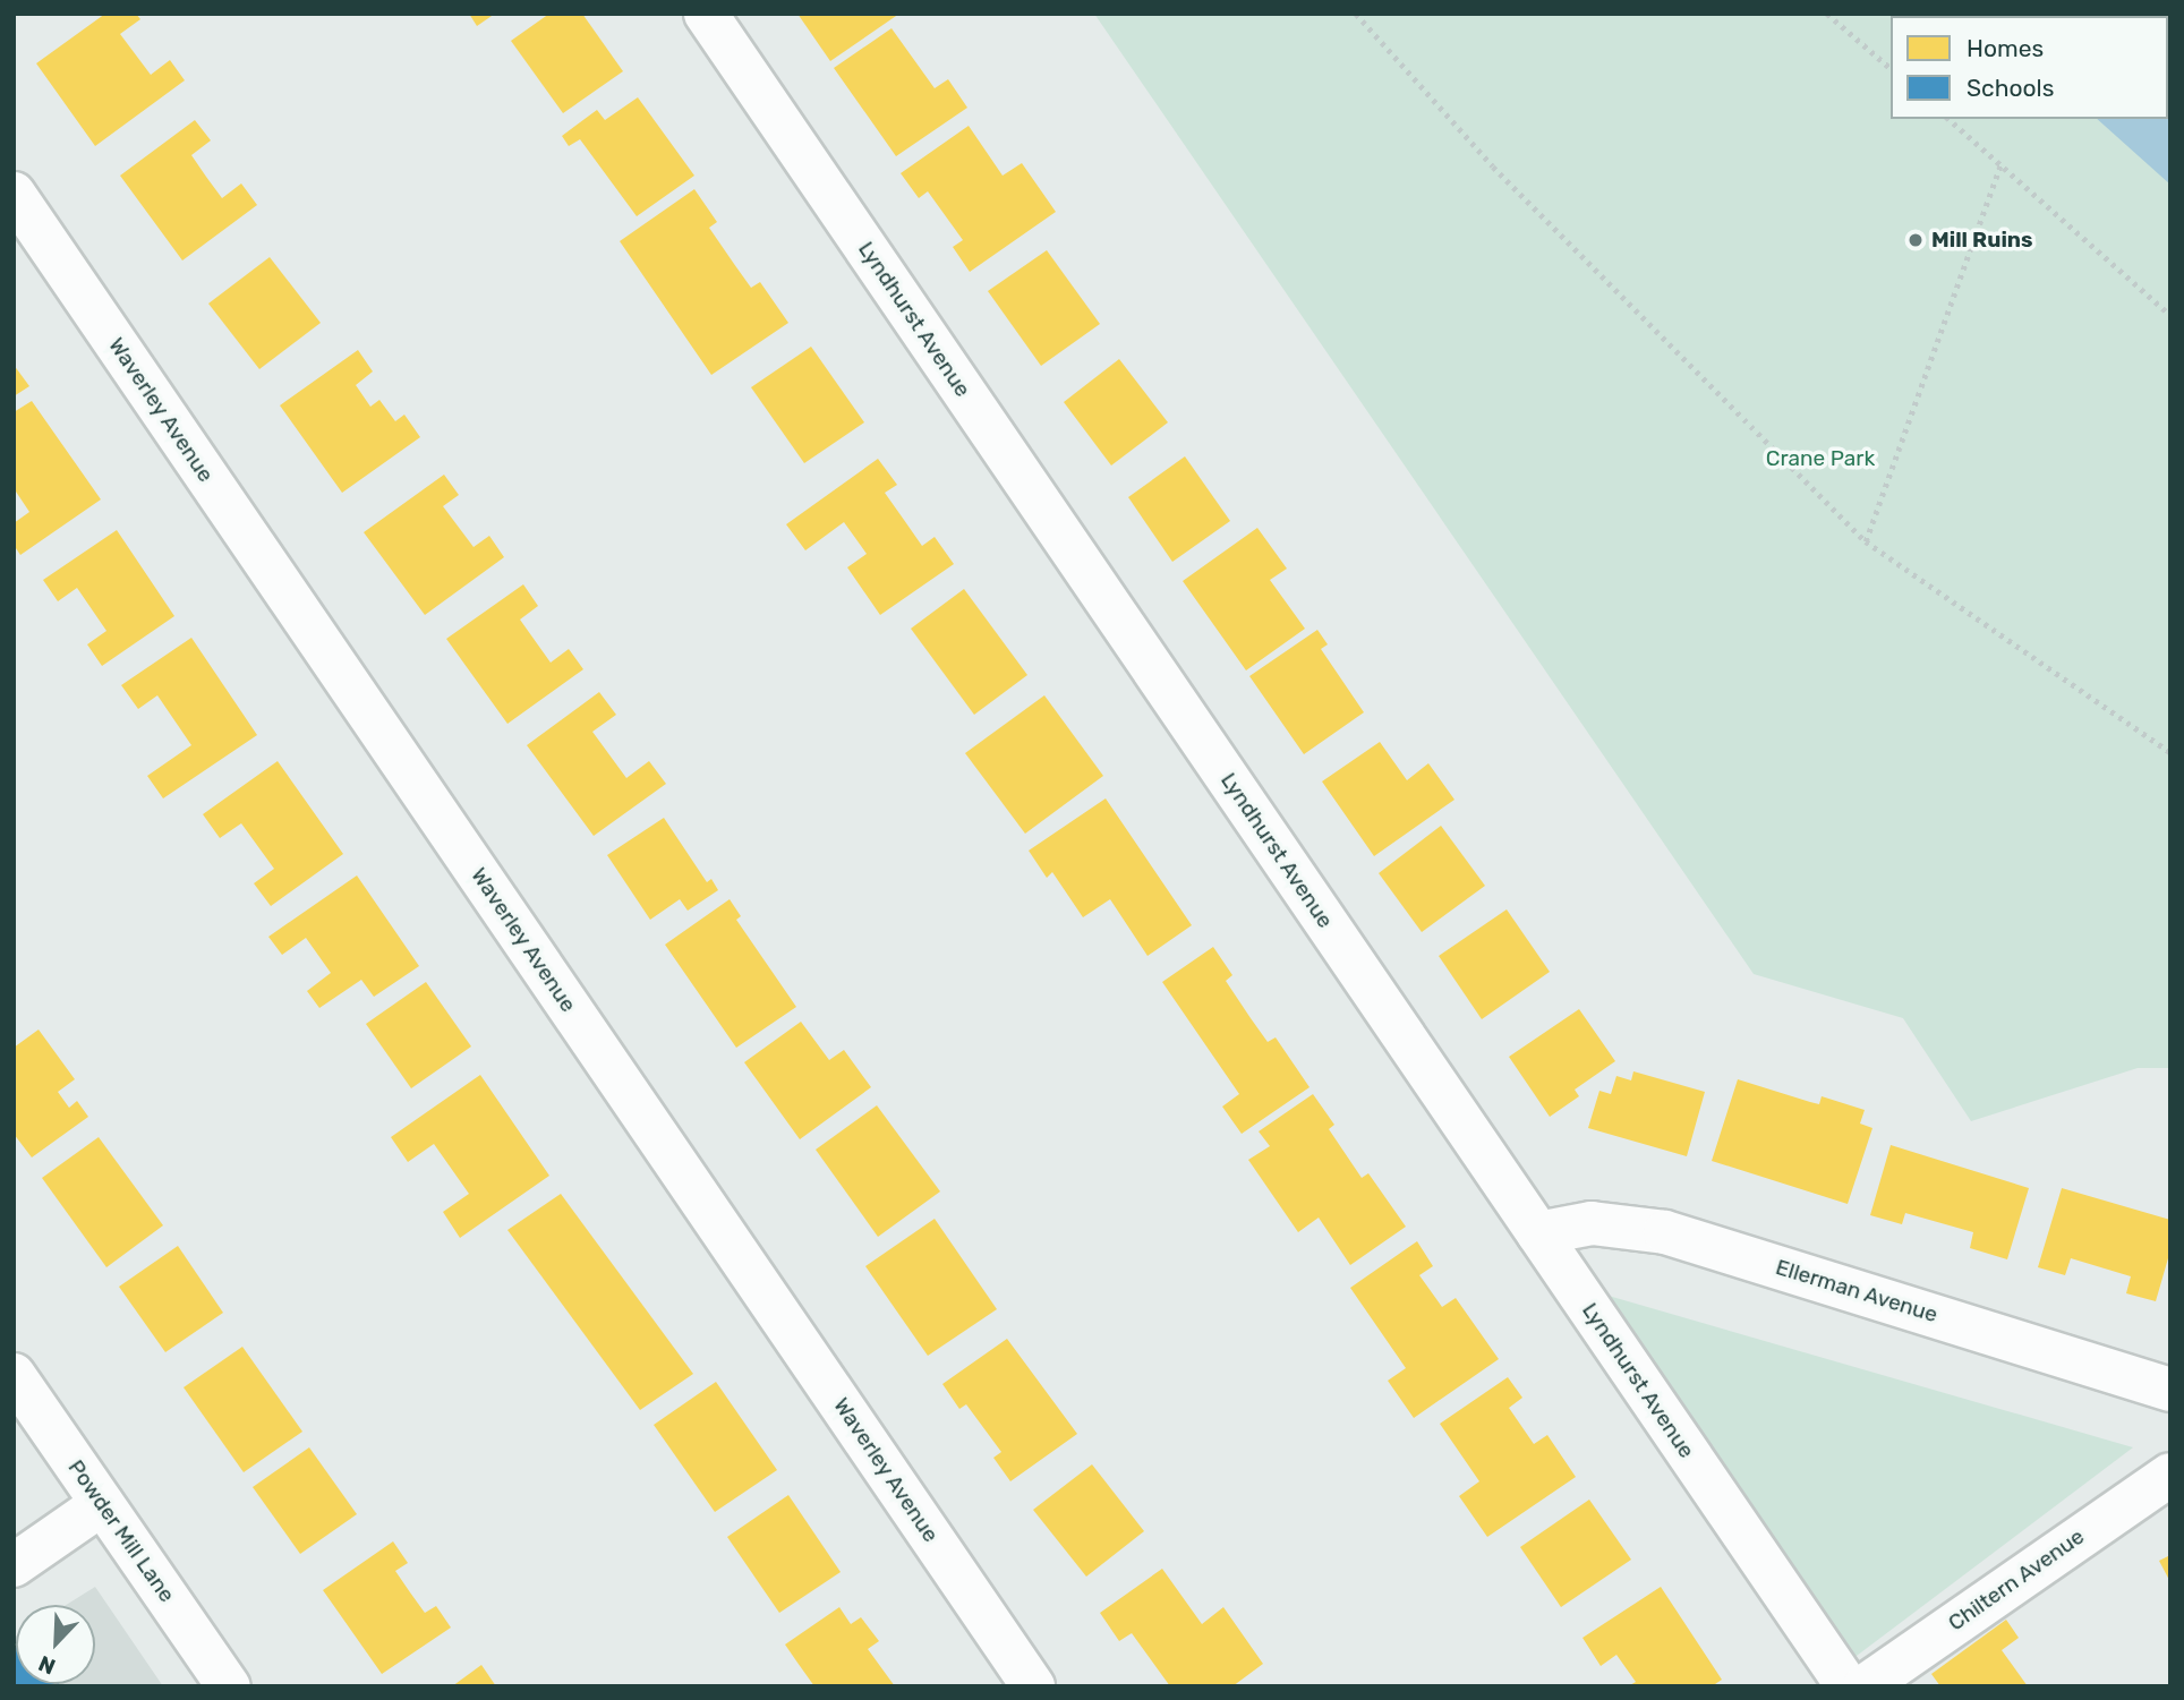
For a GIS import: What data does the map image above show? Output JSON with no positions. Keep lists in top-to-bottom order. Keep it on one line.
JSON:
{"streets":{"street":["Lyndhurst Avenue","Waverley Avenue","Ellerman Avenue","Powder Mill Lane","Chiltern Avenue"]},"crossings":[["Lyndhurst Avenue","Ellerman Avenue"]],"parks":["Crane Park"],"places":["Mill Ruins"],"legend":["Homes","Schools"],"north":"bottom left"}
